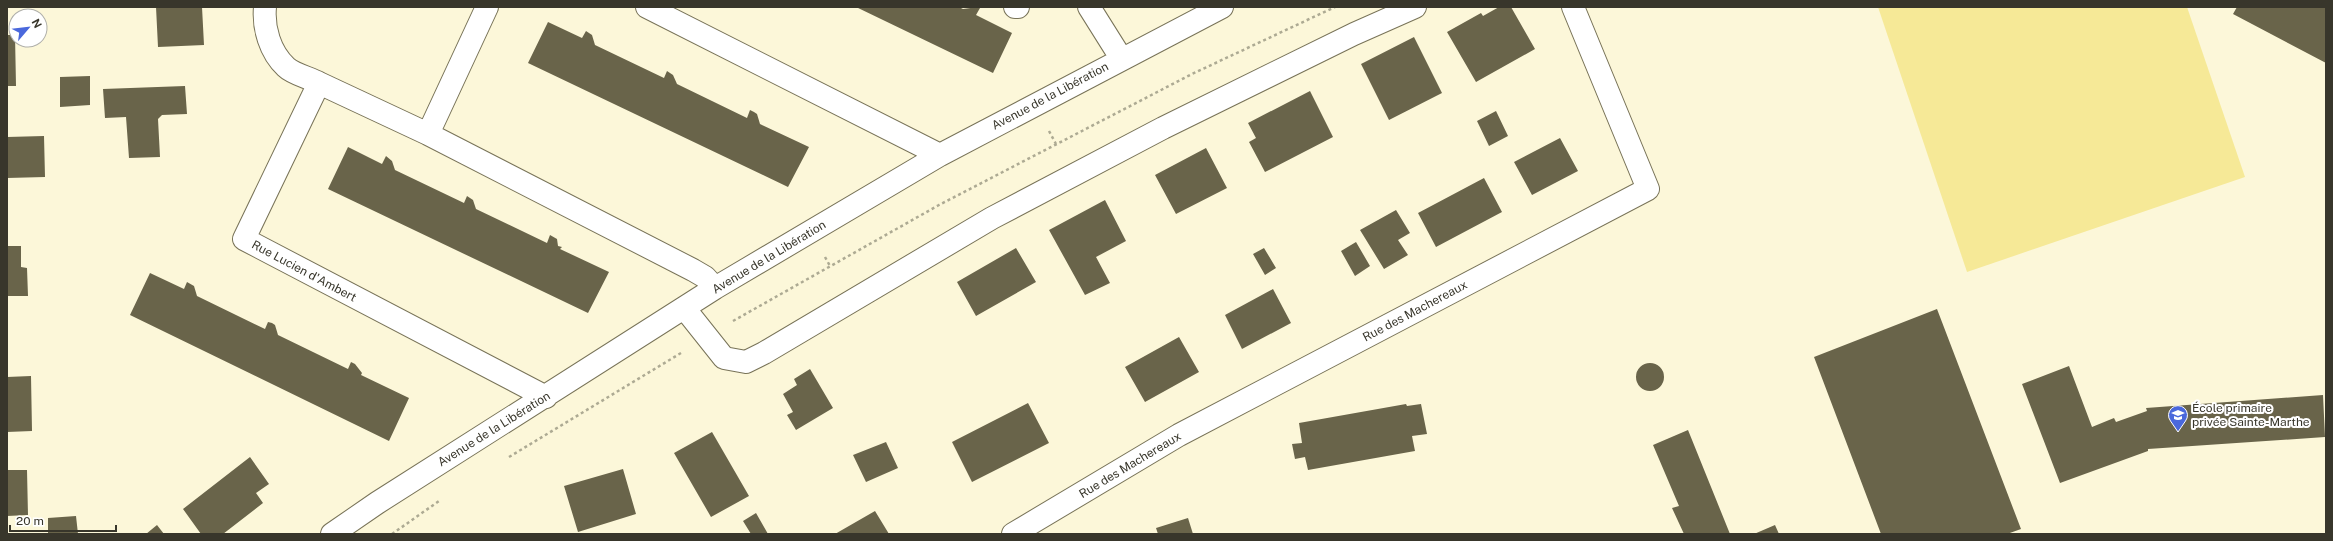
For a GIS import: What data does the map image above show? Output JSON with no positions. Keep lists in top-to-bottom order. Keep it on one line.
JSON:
{"streets":{"street":["Avenue de la Libération","Rue Lucien d'Ambert","Rue des Machereaux"]},"crossings":[["Avenue de la Libération","Rue Lucien d'Ambert"]],"places":{"school or university":["École primaire privée Sainte-Marthe"]},"scale_bar":"20 m","north":"top right"}
